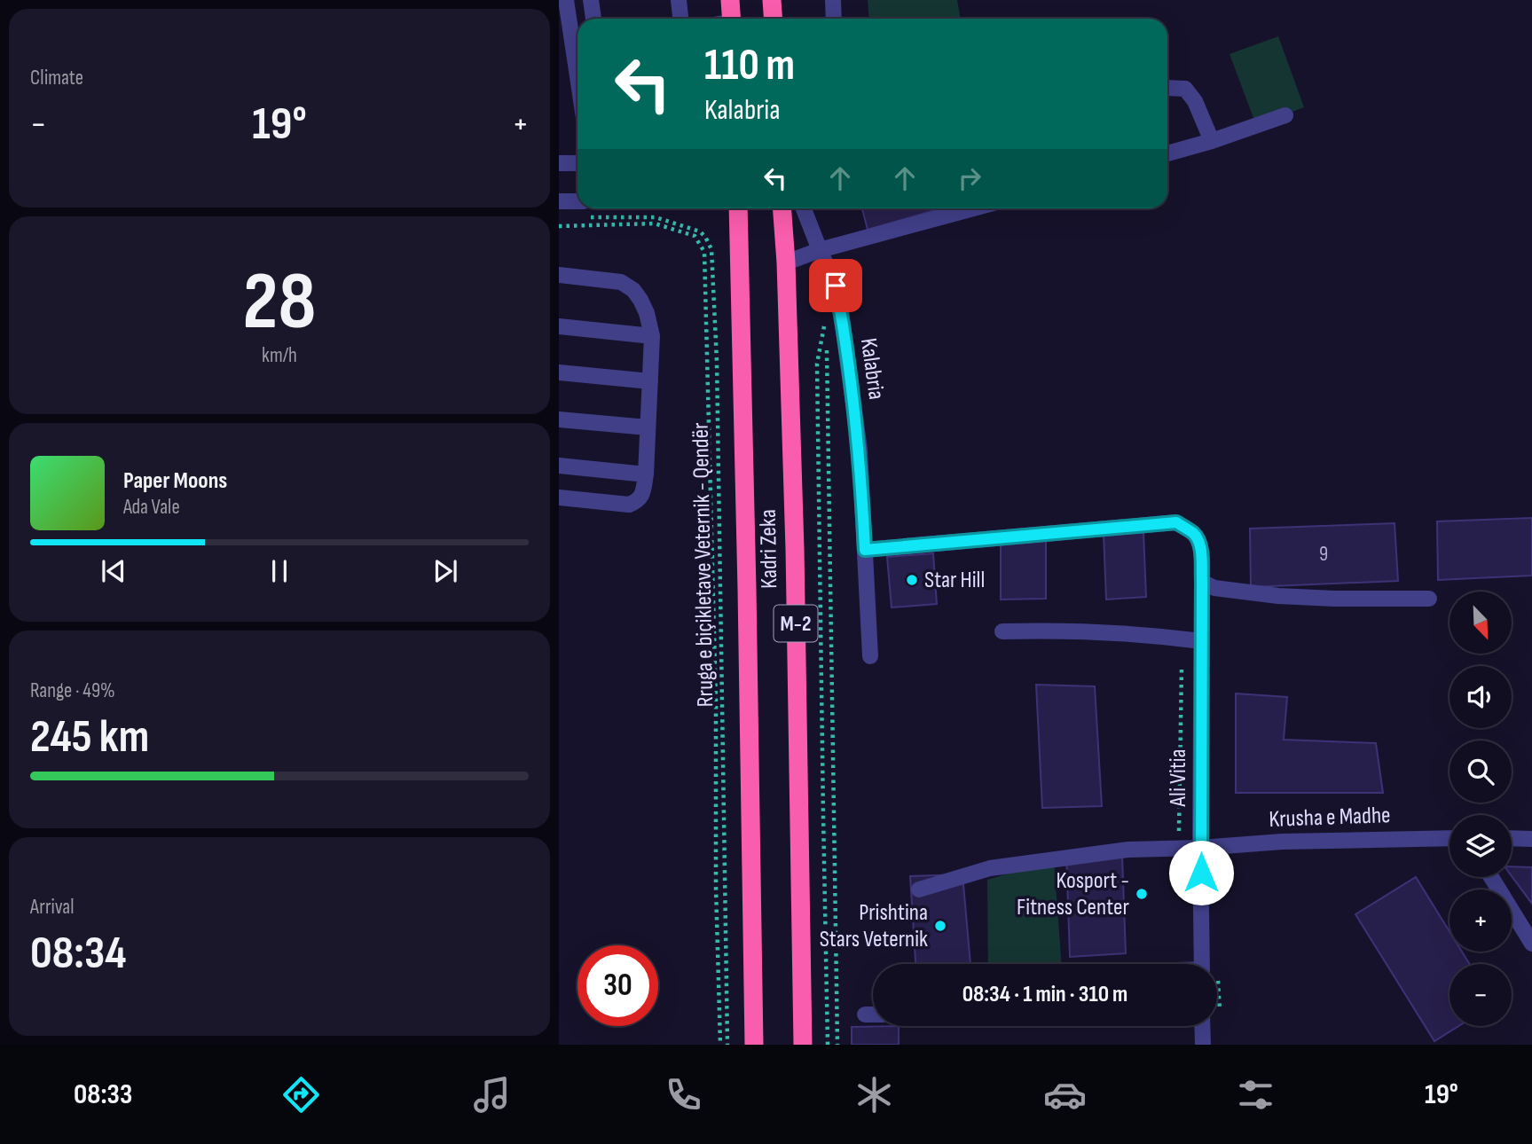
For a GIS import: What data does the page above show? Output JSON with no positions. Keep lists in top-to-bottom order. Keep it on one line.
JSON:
{"streets":{"highway":["Kadri Zeka","M-2"],"street":["Kalabria","Ali Vitia","Krusha e Madhe"],"path":["Rruga e biçikletave Veternik - Qendër"]},"crossings":[["Kalabria","Ali Vitia"],["Ali Vitia","Krusha e Madhe"]],"places":["Star Hill","Kosport - Fitness Center","Prishtina Stars Veternik"],"house_numbers":["9"],"north":"bottom right","page":{"tile":["Climate",["28","km/h"],["Range · 49%","245 km"],["Arrival","08:34"]],"turn":["110 m","Kalabria"],"heat":["−","19°","+"],"song":["Paper Moons","Ada Vale"],"map_buttons":["+","−"],"limit":"30","trip":"08:34 · 1 min · 310 m","tabs":["08:33","19°"]}}
